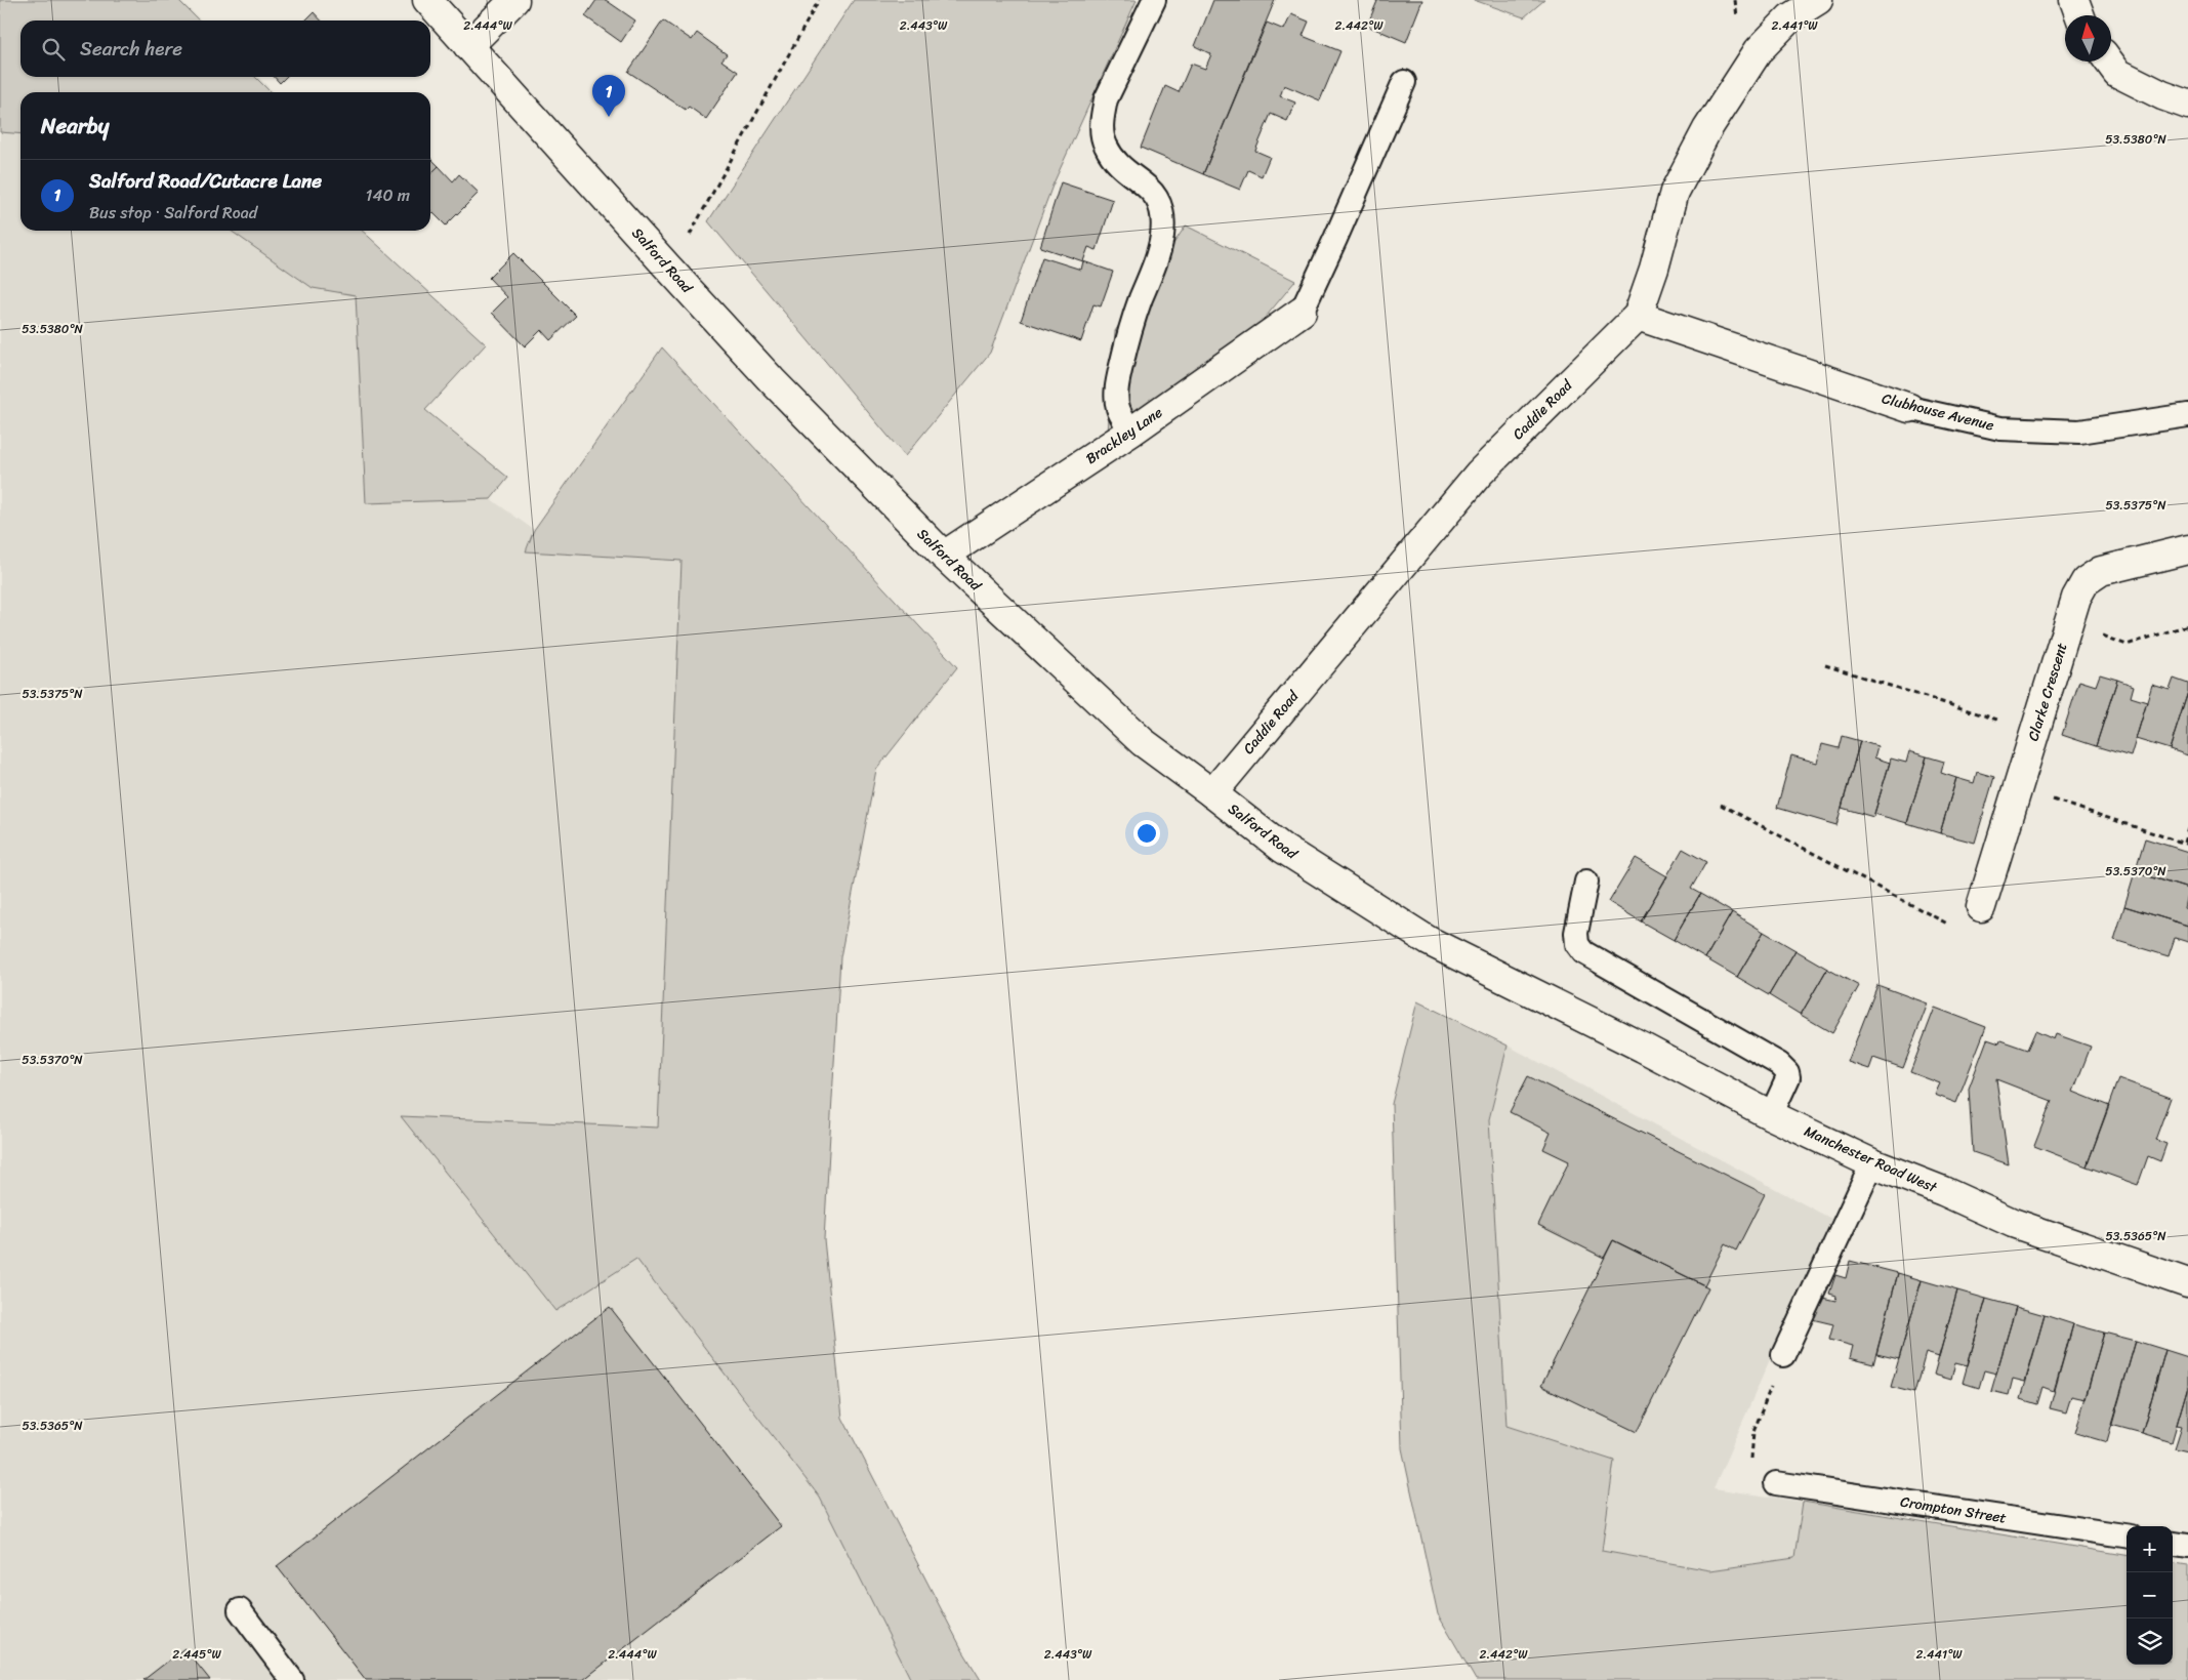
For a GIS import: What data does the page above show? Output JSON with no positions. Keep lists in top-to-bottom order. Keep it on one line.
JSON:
{"streets":{"street":["Salford Road","Caddie Road","Clubhouse Avenue","Brackley Lane","Clarke Crescent","Manchester Road West"],"lane":["Crompton Street"]},"crossings":[["Salford Road","Caddie Road"],["Salford Road","Brackley Lane"],["Salford Road","Manchester Road West"],["Caddie Road","Clubhouse Avenue"]],"north":"top","page":{"search":"Search here","pins":"1","heading":"Nearby","list":[{"mark":"1","name":"Salford Road/Cutacre Lane","note":"Bus stop · Salford Road","value":"140 m"}],"map_buttons":["+","−"]},"coordinates":["2.444°W","2.443°W","2.442°W","2.441°W","53.5380°N","53.5375°N","53.5370°N","53.5365°N","2.445°W"]}
